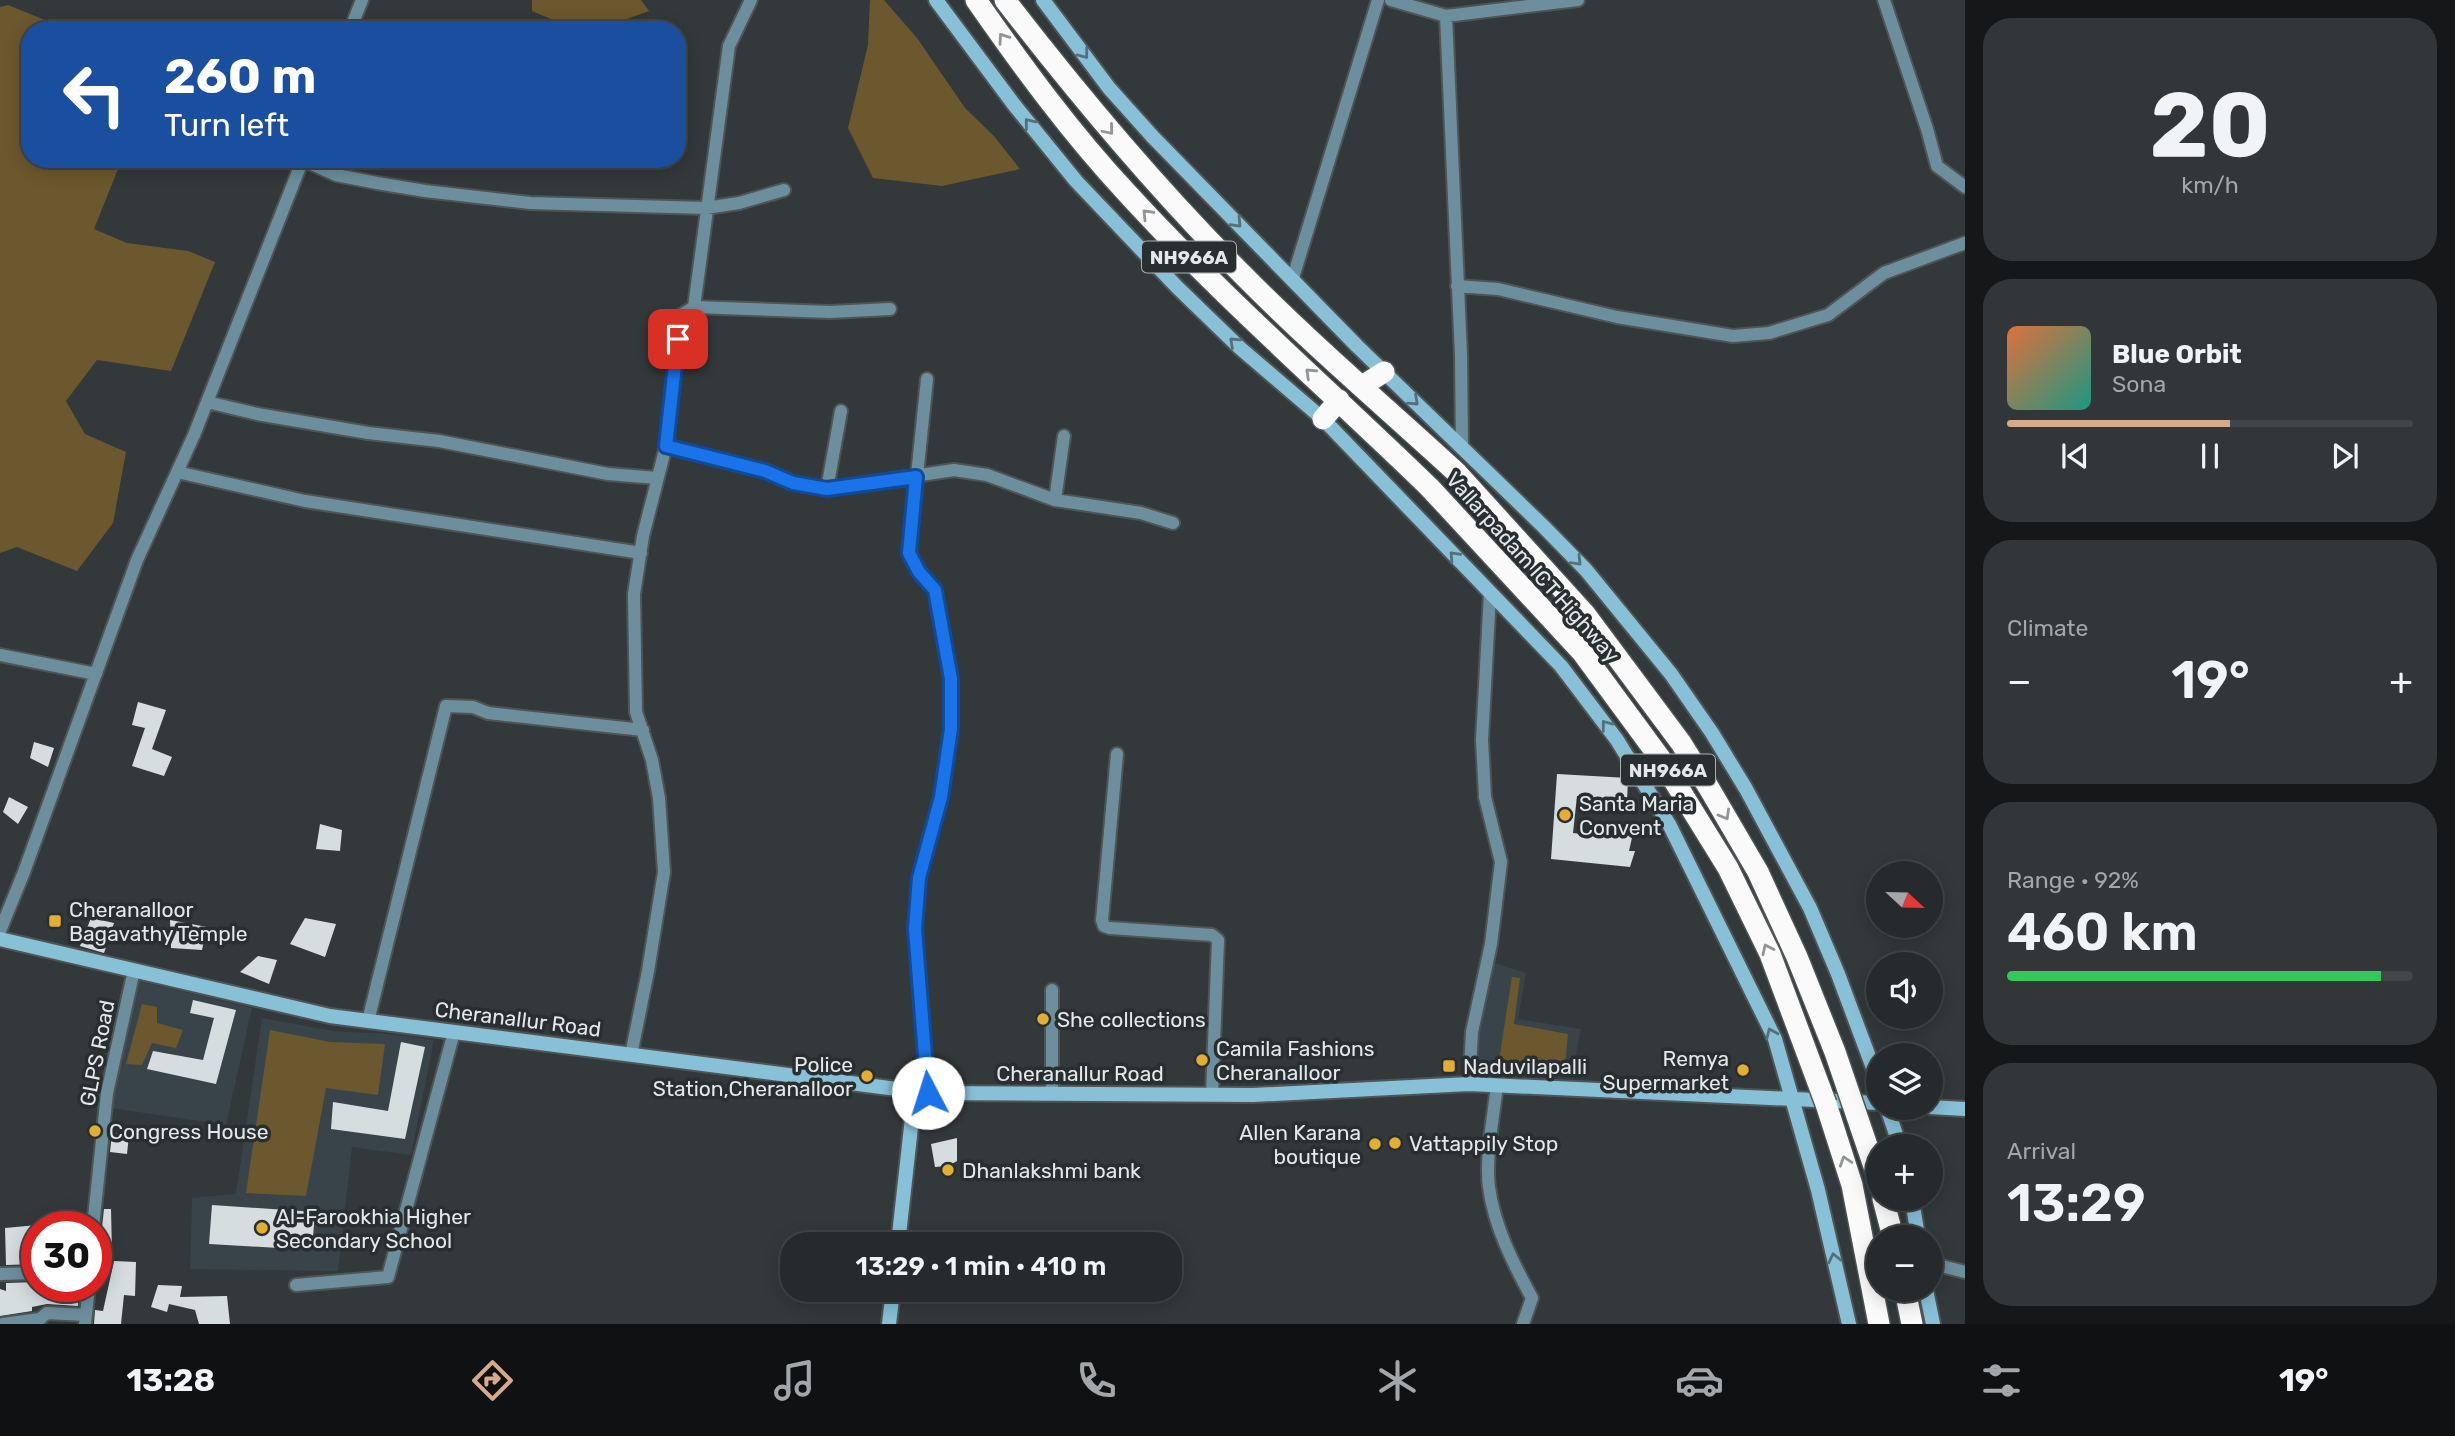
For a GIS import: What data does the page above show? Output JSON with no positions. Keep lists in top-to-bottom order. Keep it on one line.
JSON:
{"streets":{"highway":["NH966A","Vallarpadam ICT Highway"],"street":["Cheranallur Road","GLPS Road"]},"crossings":[["Cheranallur Road","GLPS Road"]],"places":{"other":["Santa Maria Convent","She collections","Camila Fashions Cheranalloor","Remya Supermarket","Police Station,Cheranalloor","Congress House","Vattappily Stop","Allen Karana boutique","Dhanlakshmi bank","Al-Farookhia Higher Secondary School"],"transit":["Cheranalloor Bagavathy Temple","Naduvilapalli"]},"north":"right","page":{"tile":[["20","km/h"],"Climate",["Range · 92%","460 km"],["Arrival","13:29"]],"turn":["260 m","Turn left"],"song":["Blue Orbit","Sona"],"heat":["−","19°","+"],"map_buttons":["+","−"],"limit":"30","trip":"13:29 · 1 min · 410 m","tabs":["13:28","19°"]}}
